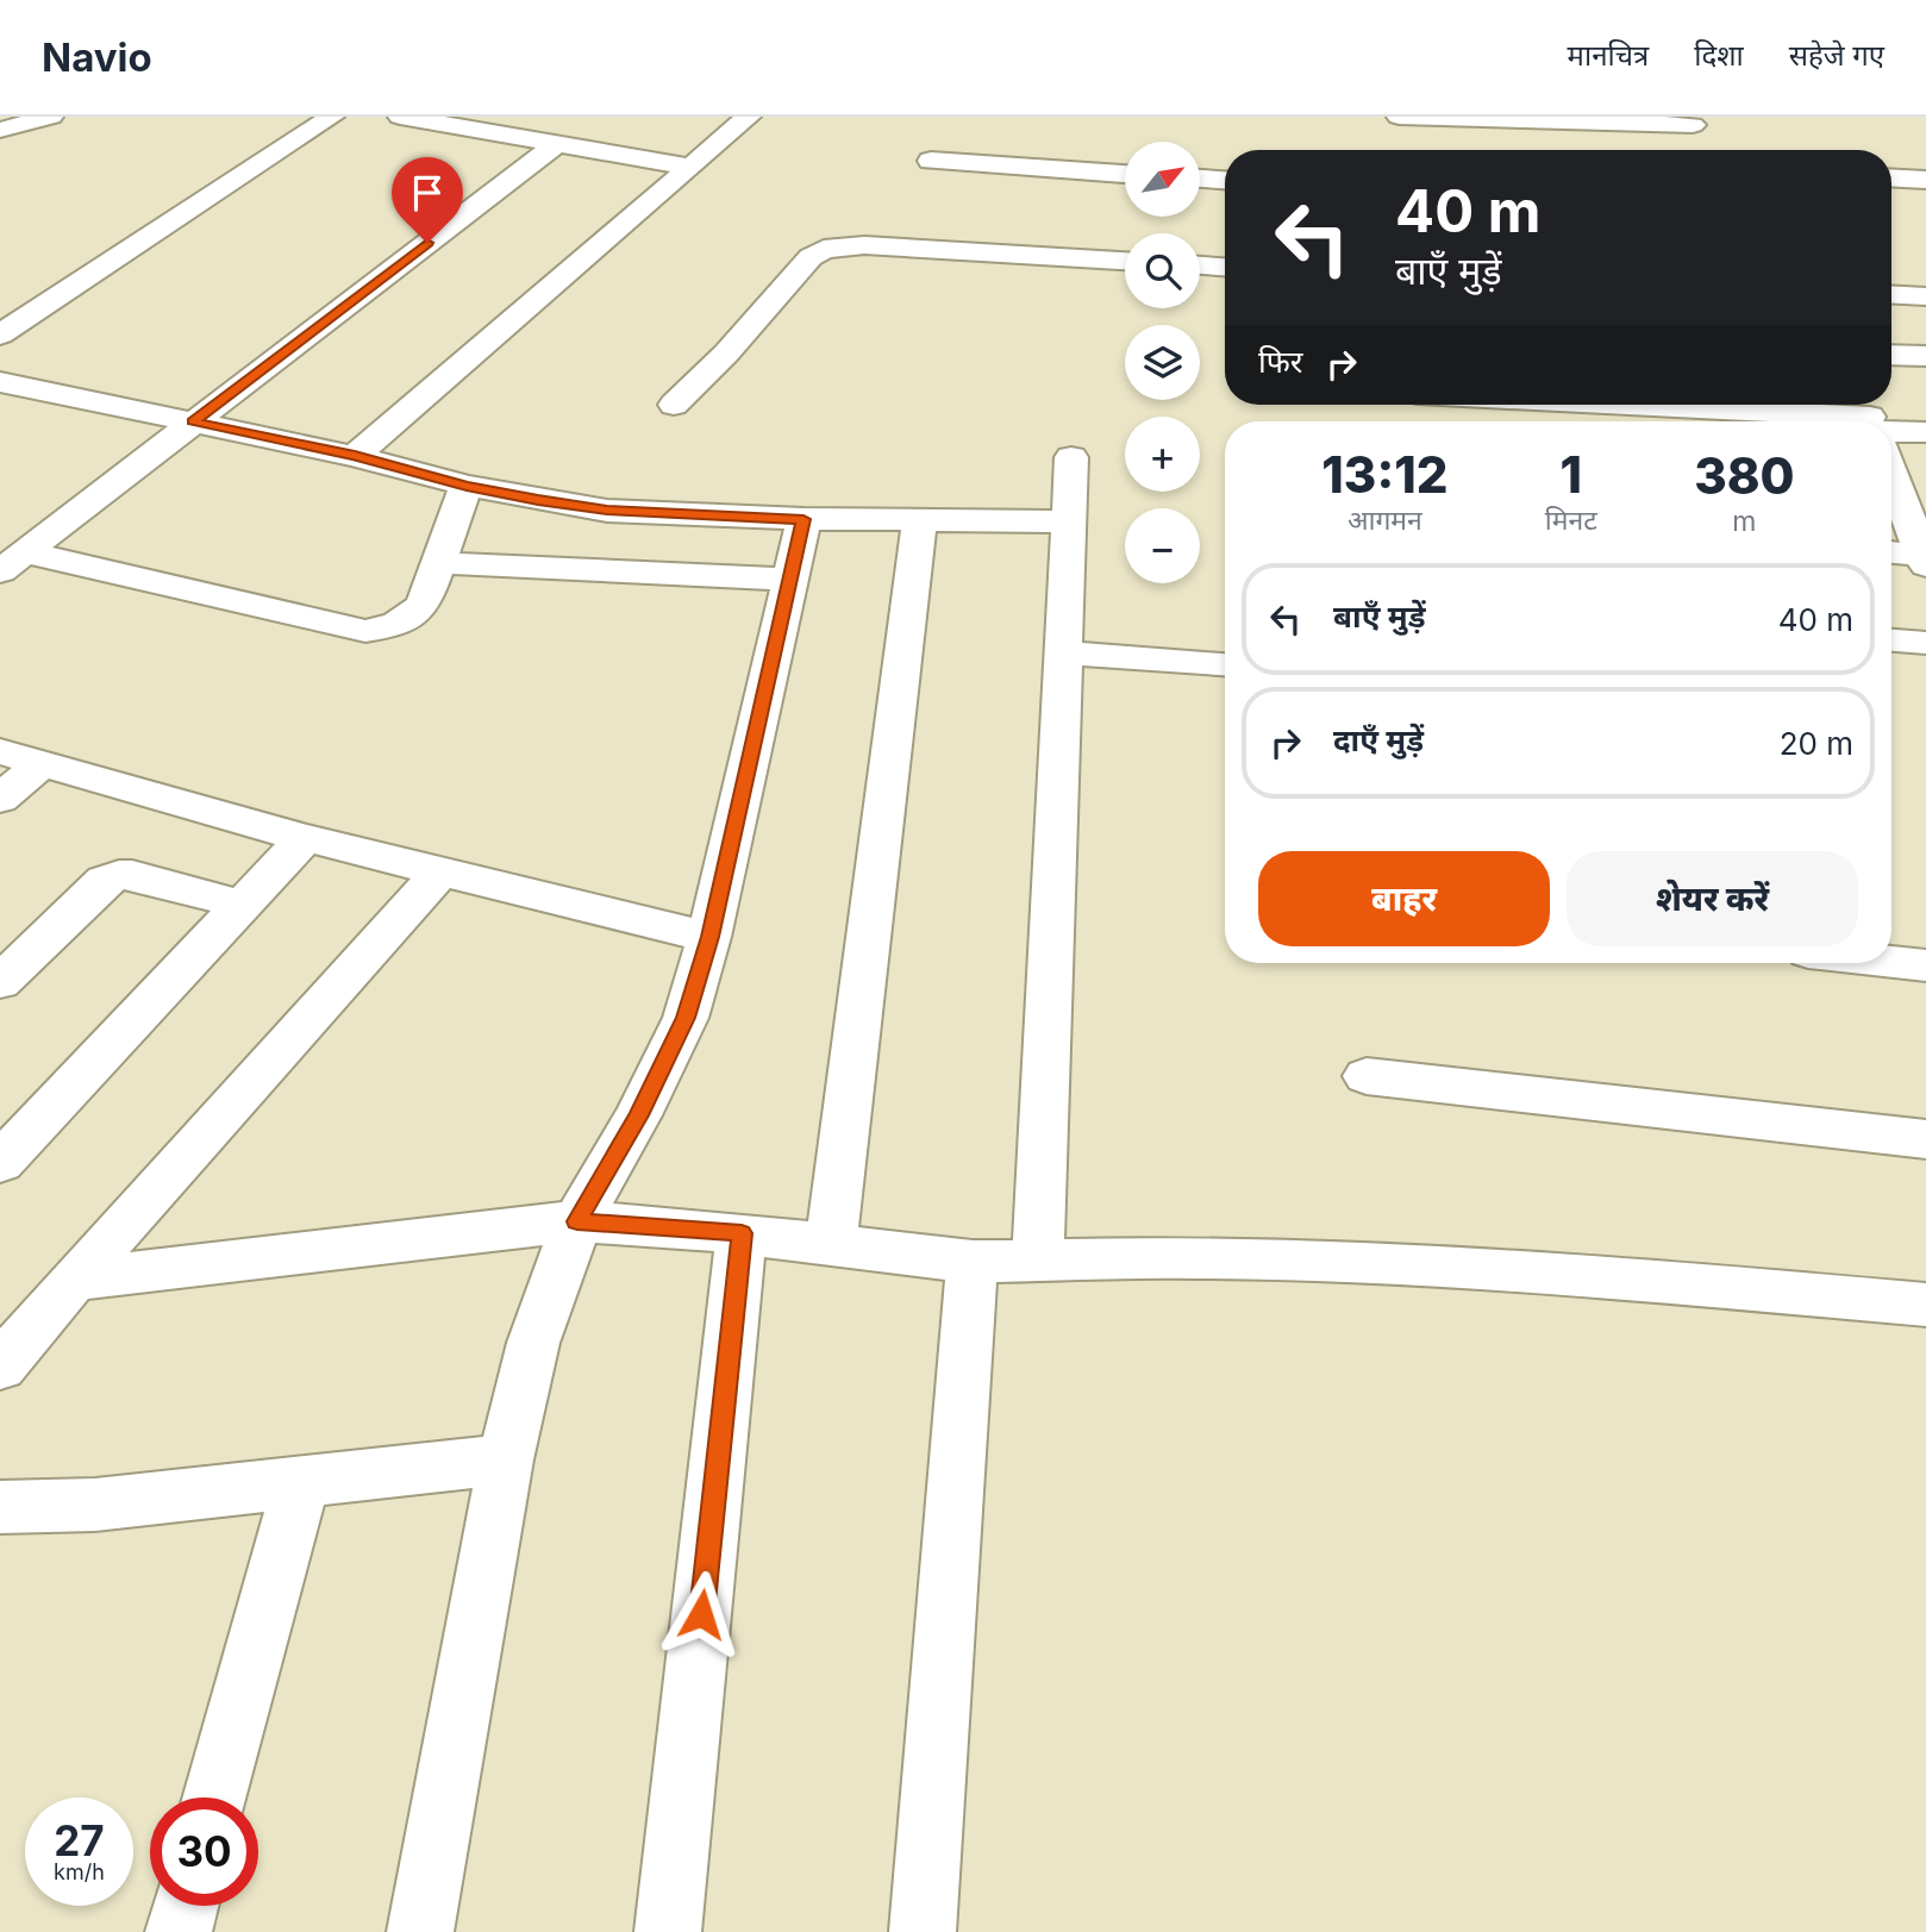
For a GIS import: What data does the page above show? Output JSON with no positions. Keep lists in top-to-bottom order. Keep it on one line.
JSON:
{"north":"top right","page":{"header":"Navio","nav":["मानचित्र","दिशा","सहेजे गए"],"map_buttons":["+","−"],"turn":["40 m","बाएँ मुड़ें"],"then":"फिर","eta":["13:12","आगमन","1","मिनट","380","m"],"list":[{"name":"बाएँ मुड़ें","value":"40 m"},{"name":"दाएँ मुड़ें","value":"20 m"}],"buttons":["बाहर","शेयर करें"],"speed":"27 km/h","limit":"30"}}
